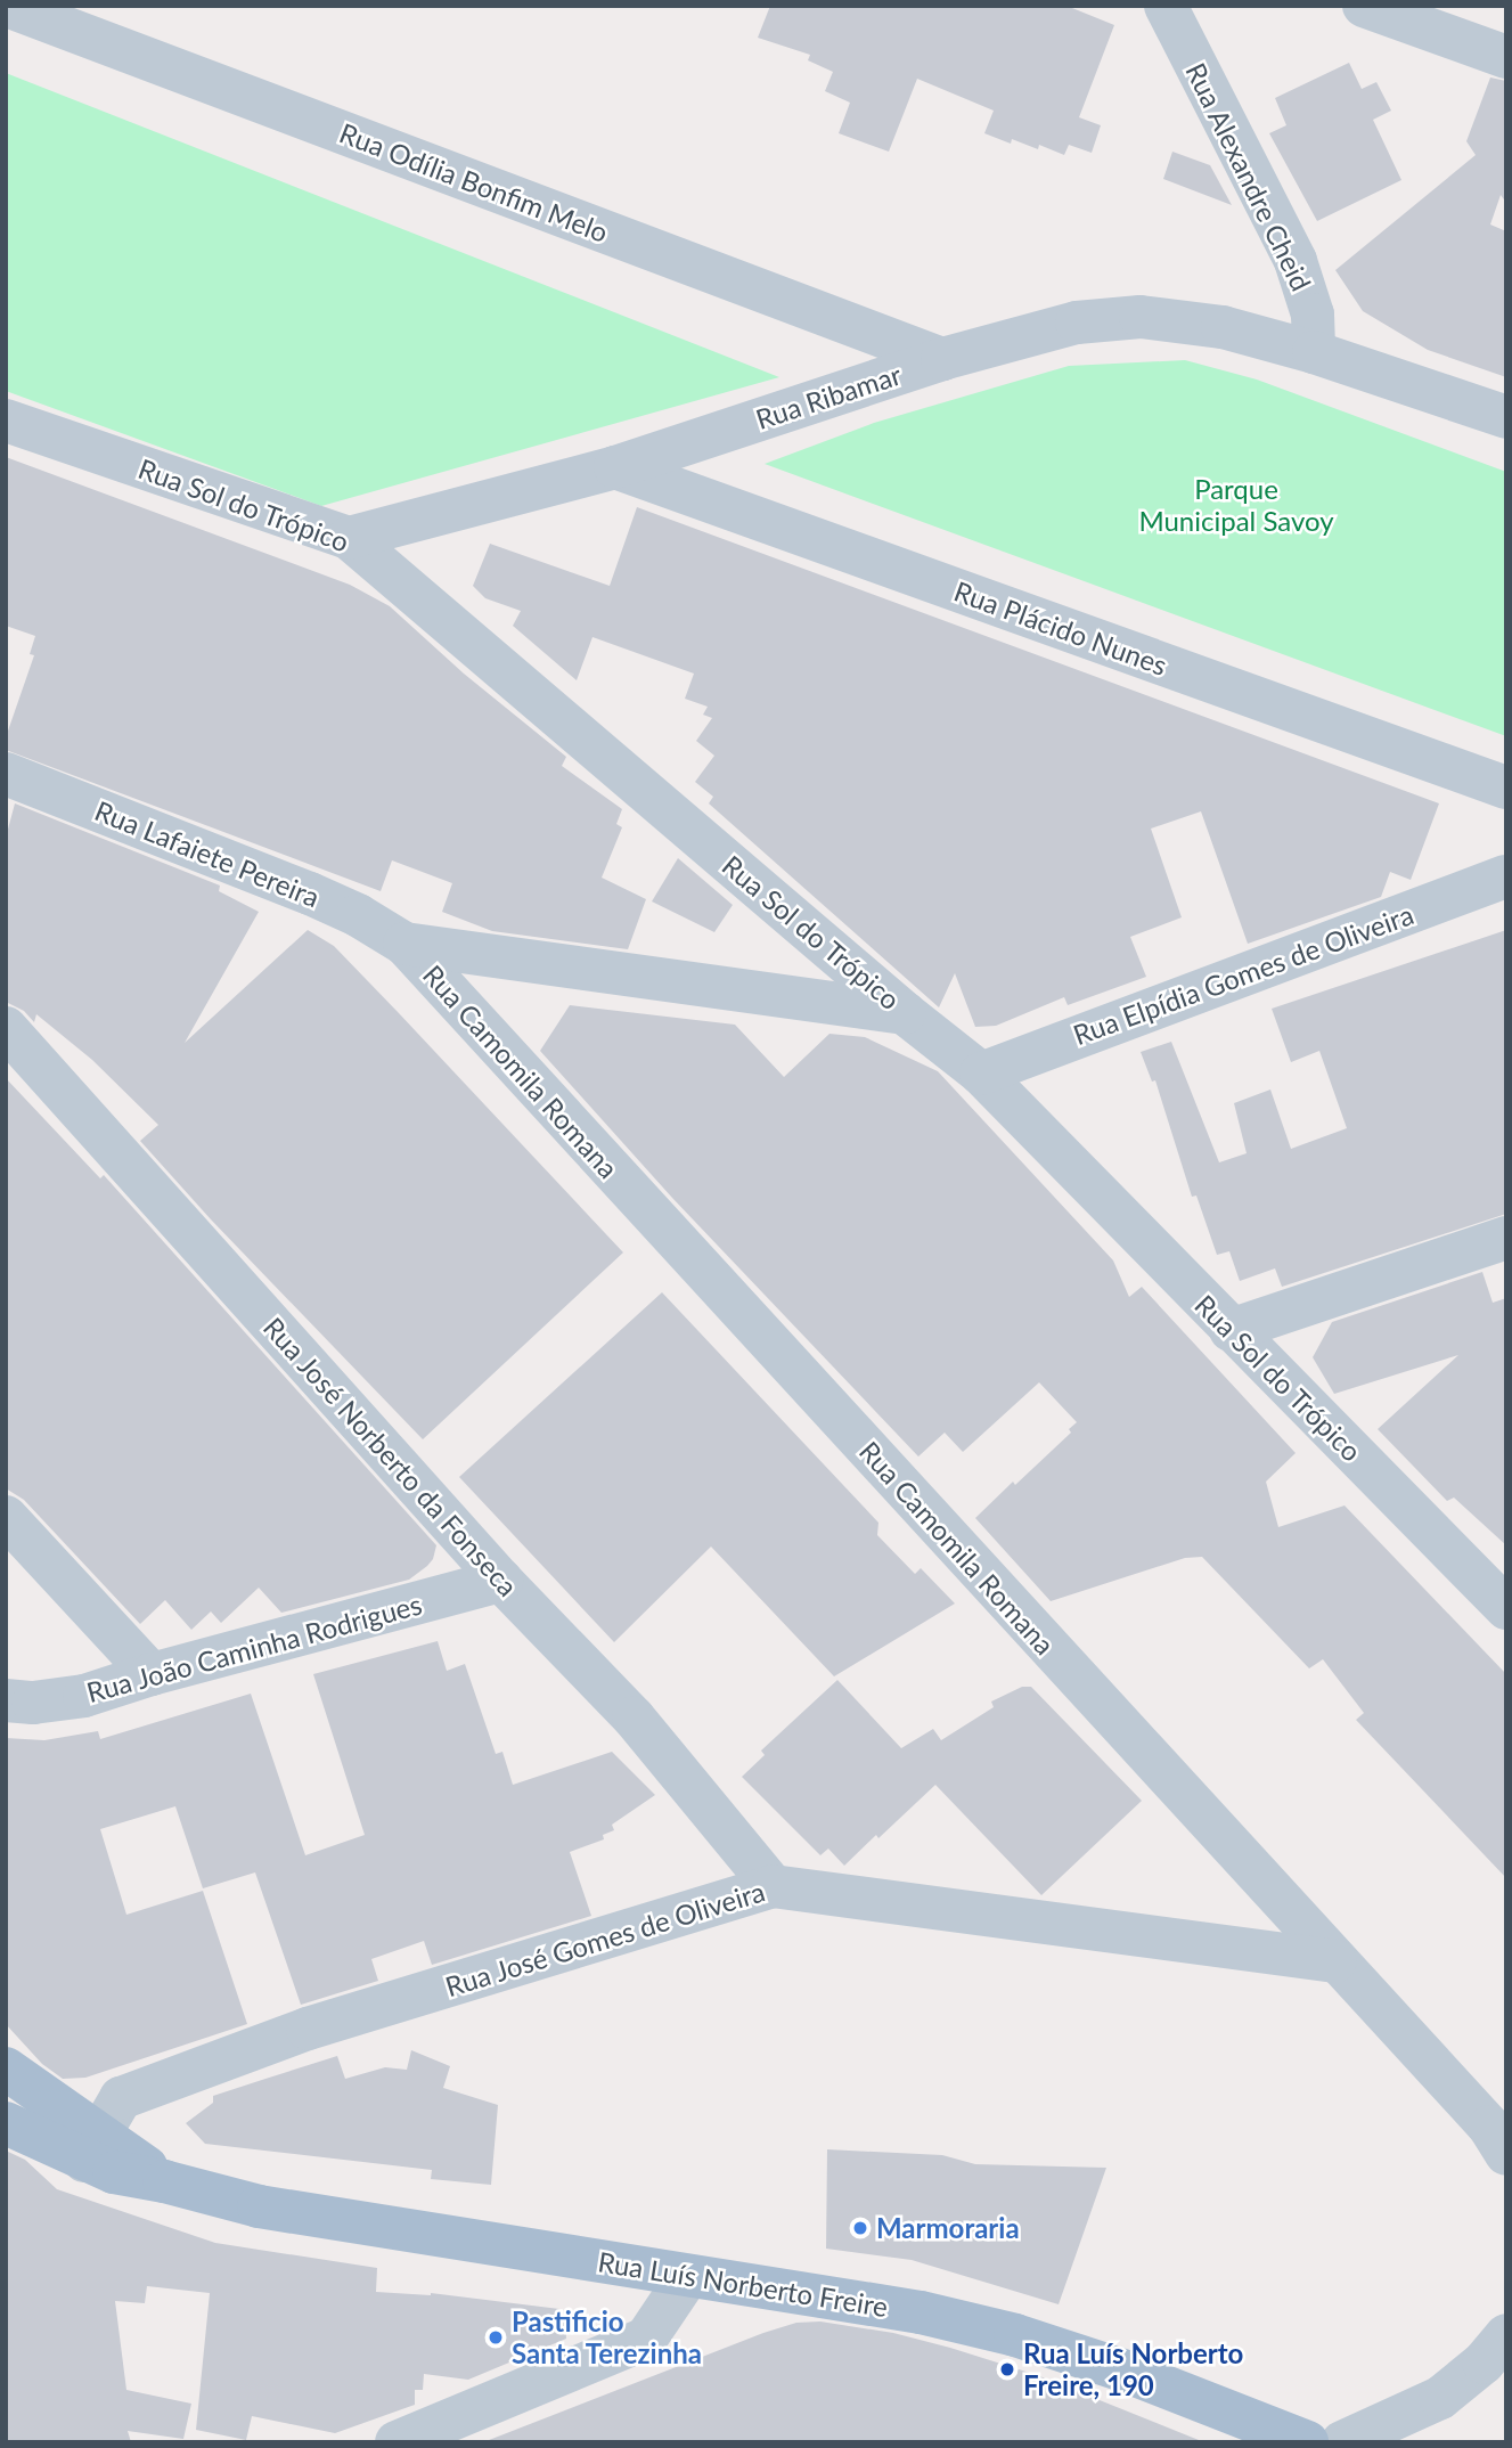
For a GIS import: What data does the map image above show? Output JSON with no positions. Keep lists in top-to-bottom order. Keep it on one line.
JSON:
{"streets":{"main road":["Rua Luís Norberto Freire"],"street":["Rua Alexandre Cheid","Rua Odília Bonfim Melo","Rua Ribamar","Rua Sol do Trópico","Rua Plácido Nunes","Rua Lafaiete Pereira","Rua Elpídia Gomes de Oliveira","Rua Camomila Romana","Rua José Norberto da Fonseca","Rua João Caminha Rodrigues","Rua José Gomes de Oliveira"]},"crossings":[["Rua Alexandre Cheid","Rua Ribamar"],["Rua Odília Bonfim Melo","Rua Ribamar"],["Rua Ribamar","Rua Sol do Trópico"],["Rua Ribamar","Rua Plácido Nunes"],["Rua Sol do Trópico","Rua Elpídia Gomes de Oliveira"],["Rua Lafaiete Pereira","Rua Camomila Romana"],["Rua Camomila Romana","Rua José Gomes de Oliveira"],["Rua José Norberto da Fonseca","Rua João Caminha Rodrigues"],["Rua José Norberto da Fonseca","Rua José Gomes de Oliveira"],["Rua José Gomes de Oliveira","Rua Luís Norberto Freire"]],"parks":["Parque Municipal Savoy"],"places":["Marmoraria","Pastificio Santa Terezinha","Rua Luís Norberto Freire, 190"]}
